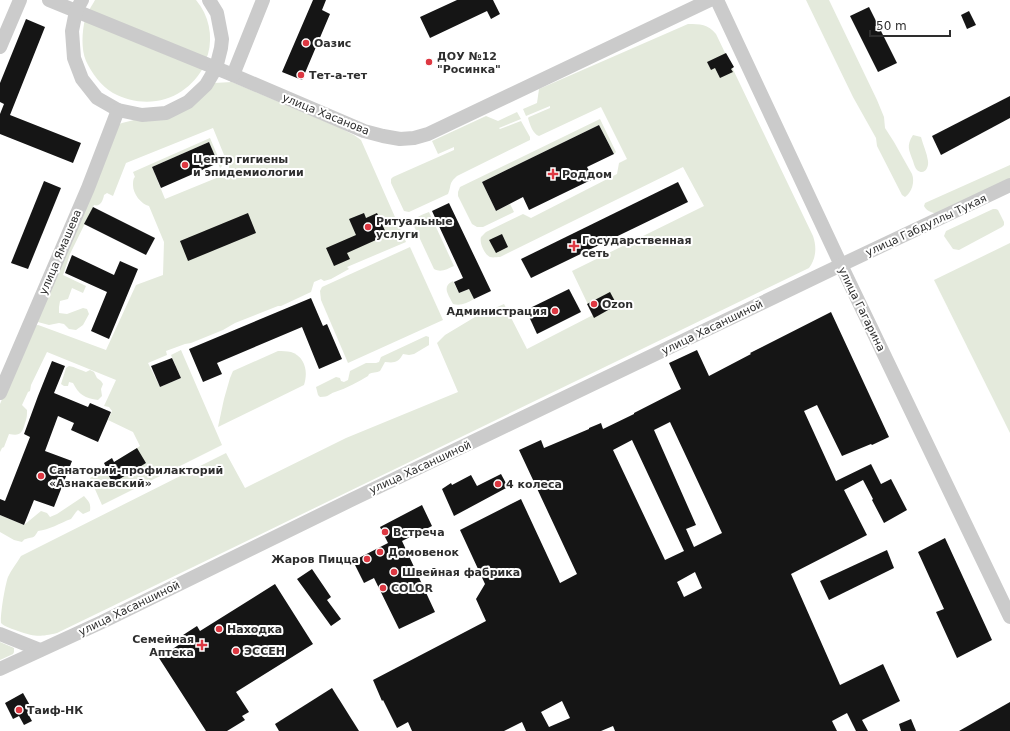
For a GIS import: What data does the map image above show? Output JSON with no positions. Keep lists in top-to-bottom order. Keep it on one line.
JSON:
{"streets":{"street":["улица Хасанова","улица Габдуллы Тукая","улица Ямашева","улица Гагарина","улица Хасаншиной"]},"crossings":[["улица Габдуллы Тукая","улица Гагарина"],["улица Габдуллы Тукая","улица Хасаншиной"],["улица Гагарина","улица Хасаншиной"]],"places":{"other":["Оазис","ДОУ №12 \"Росинка\"","Тет-а-тет","Центр гигиены и эпидемиологии","Ритуальные услуги","Ozon","Администрация","Санаторий-профилакторий «Азнакаевский»","4 колеса","Встреча","Домовенок","Жаров Пицца","Швейная фабрика","COLOR","Находка","ЭССЕН","Таиф-НК"],"health":["Роддом","Государственная сеть","Семейная Аптека"]},"scale_bar":"50 m"}
